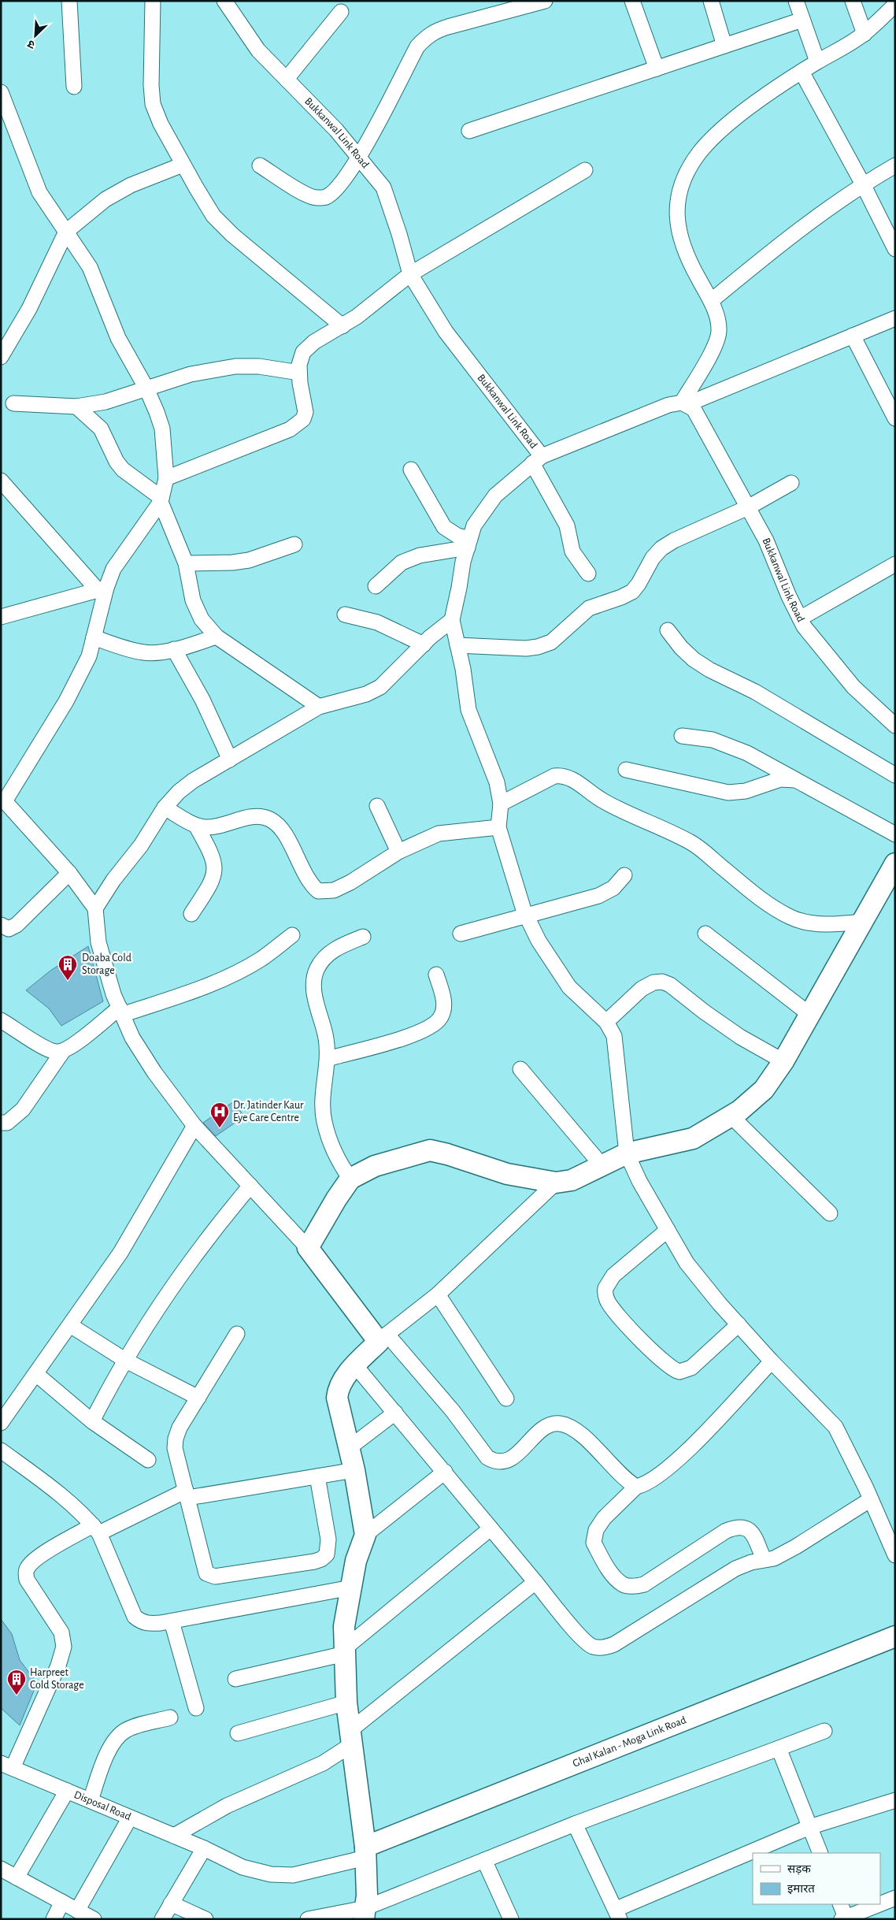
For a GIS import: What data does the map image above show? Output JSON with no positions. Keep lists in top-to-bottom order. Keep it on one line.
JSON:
{"streets":{"street":["Bukkanwal Link Road","Ghal Kalan - Moga Link Road","Disposal Road"]},"crossings":[["Ghal Kalan - Moga Link Road","Disposal Road"]],"places":{"building":["Doaba Cold Storage","Harpreet Cold Storage"],"hospital":["Dr. Jatinder Kaur Eye Care Centre"]},"legend":["सड़क","इमारत"],"north":"bottom left"}
